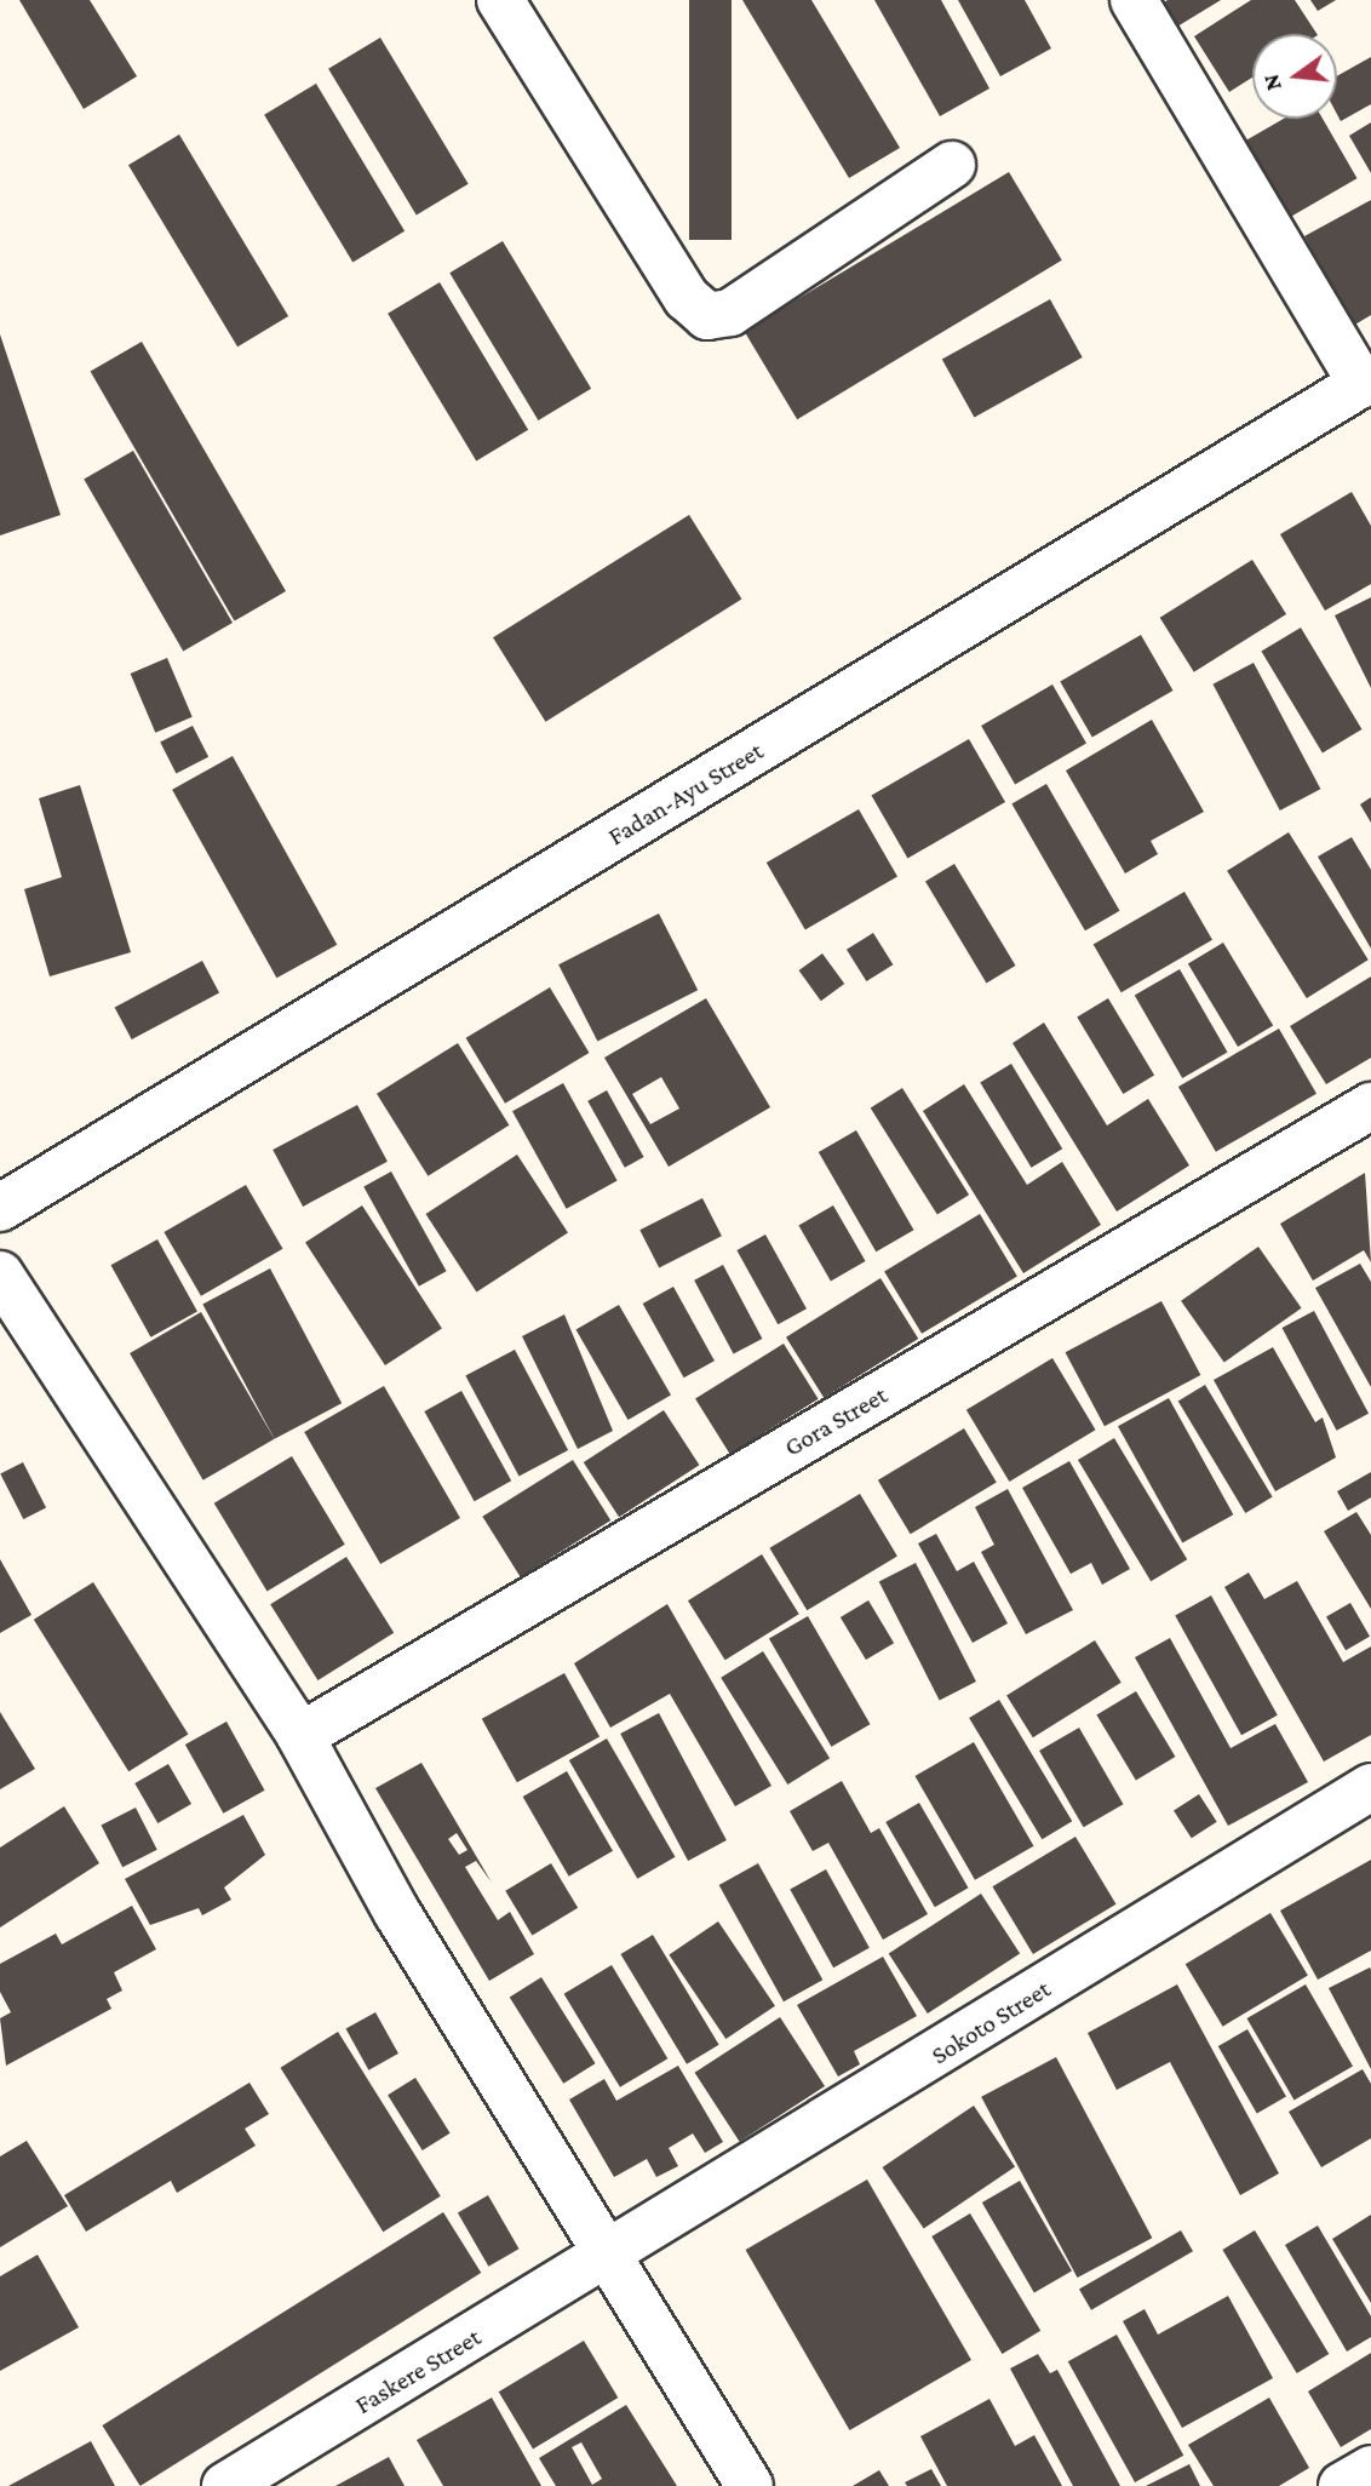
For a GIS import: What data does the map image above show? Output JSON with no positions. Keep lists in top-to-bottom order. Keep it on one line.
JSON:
{"streets":{"street":["Fadan-Ayu Street","Gora Street","Sokoto Street","Faskere Street"]},"crossings":[["Sokoto Street","Faskere Street"]],"north":"left"}
